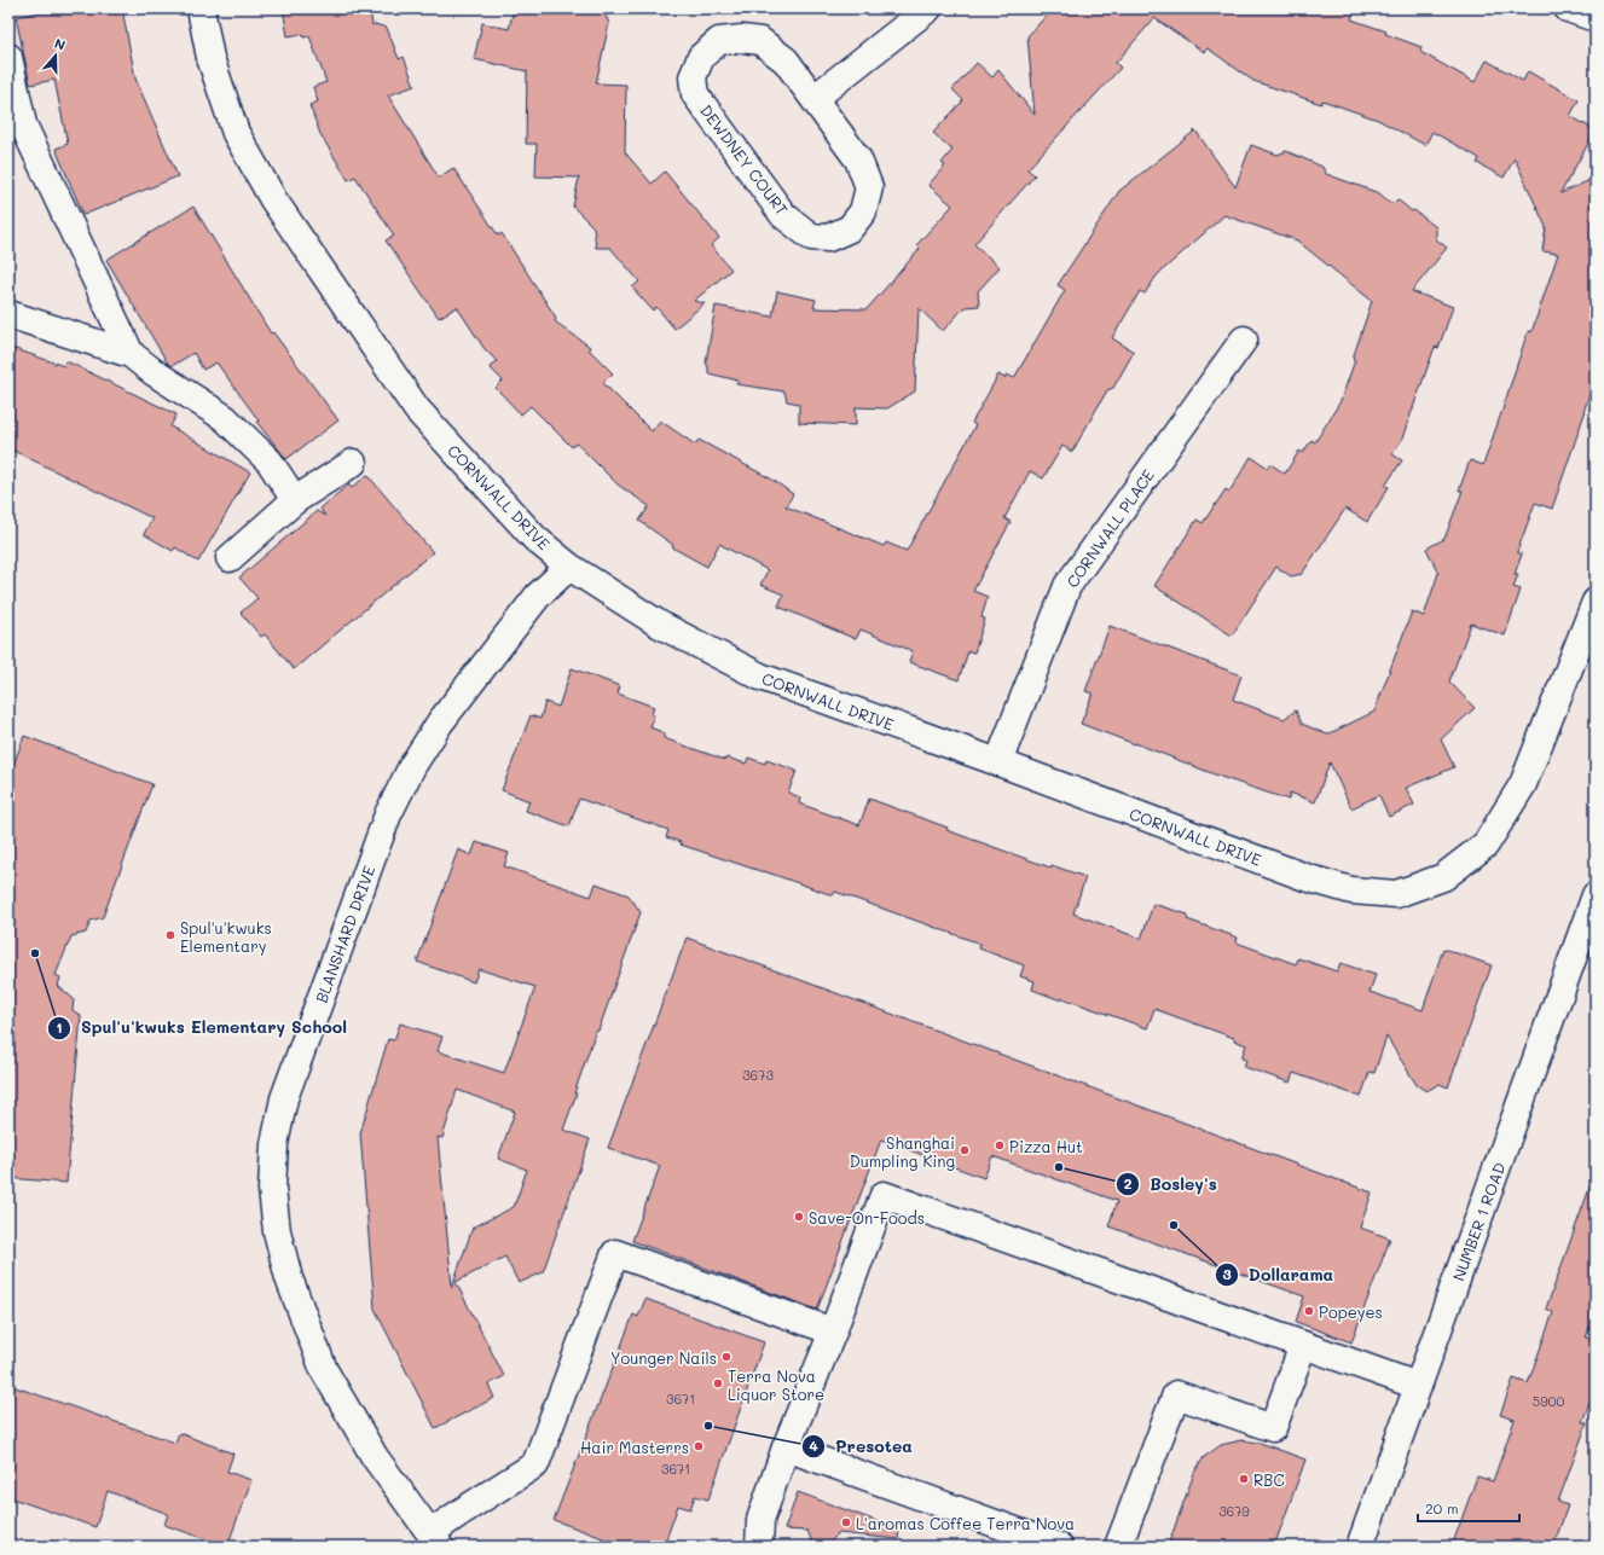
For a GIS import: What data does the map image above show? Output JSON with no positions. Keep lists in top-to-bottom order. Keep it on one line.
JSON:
{"streets":{"street":["DEWDNEY COURT","CORNWALL DRIVE","CORNWALL PLACE","BLANSHARD DRIVE","NUMBER 1 ROAD"]},"crossings":[["CORNWALL DRIVE","CORNWALL PLACE"],["CORNWALL DRIVE","BLANSHARD DRIVE"]],"places":["Spul'u'kwuks Elementary","Spul'u'kwuks Elementary School","Pizza Hut","Shanghai Dumpling King","Bosley's","Save-On-Foods","Dollarama","Popeyes","Younger Nails","Terra Nova Liquor Store","Presotea","Hair Masterrs","RBC","L'aromas Coffee Terra Nova"],"house_numbers":["3673","3671","5900","3671","3679"],"scale_bar":"20 m","north":"top"}
